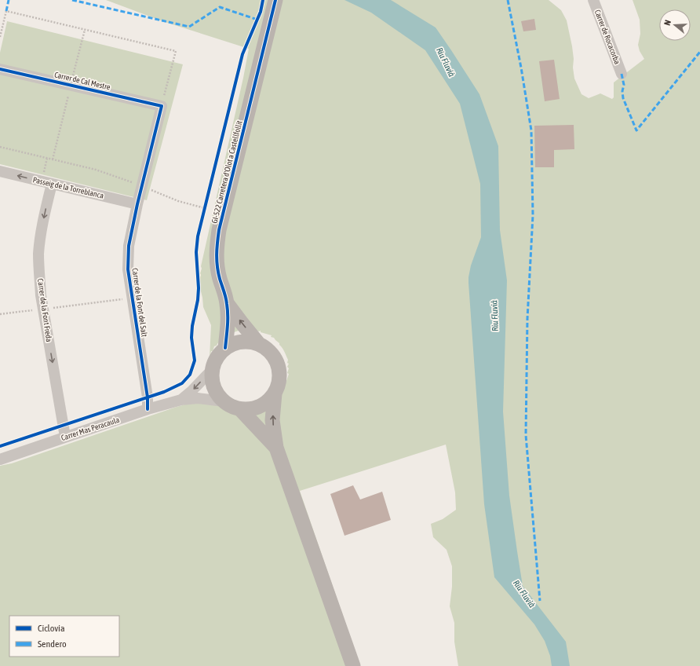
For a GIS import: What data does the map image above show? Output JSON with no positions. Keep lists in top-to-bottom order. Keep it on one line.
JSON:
{"streets":{"street":["Carrer de Rocacorba","Carrer de Cal Mestre","GI-522 Carretera d'Olot a Castellfollit","Passeig de la Torreblanca","Carrer de la Font del Salt","Carrer de la Font Freda","Carrer Mas Peracaula"]},"crossings":[["Carrer de Cal Mestre","Carrer de la Font del Salt"],["Passeig de la Torreblanca","Carrer de la Font del Salt"],["Passeig de la Torreblanca","Carrer de la Font Freda"],["Carrer de la Font del Salt","Carrer Mas Peracaula"],["Carrer de la Font Freda","Carrer Mas Peracaula"]],"one_way":["Passeig de la Torreblanca","Carrer de la Font Freda"],"water":["Riu Fluvià"],"legend":["Ciclovía","Sendero"],"north":"left"}
